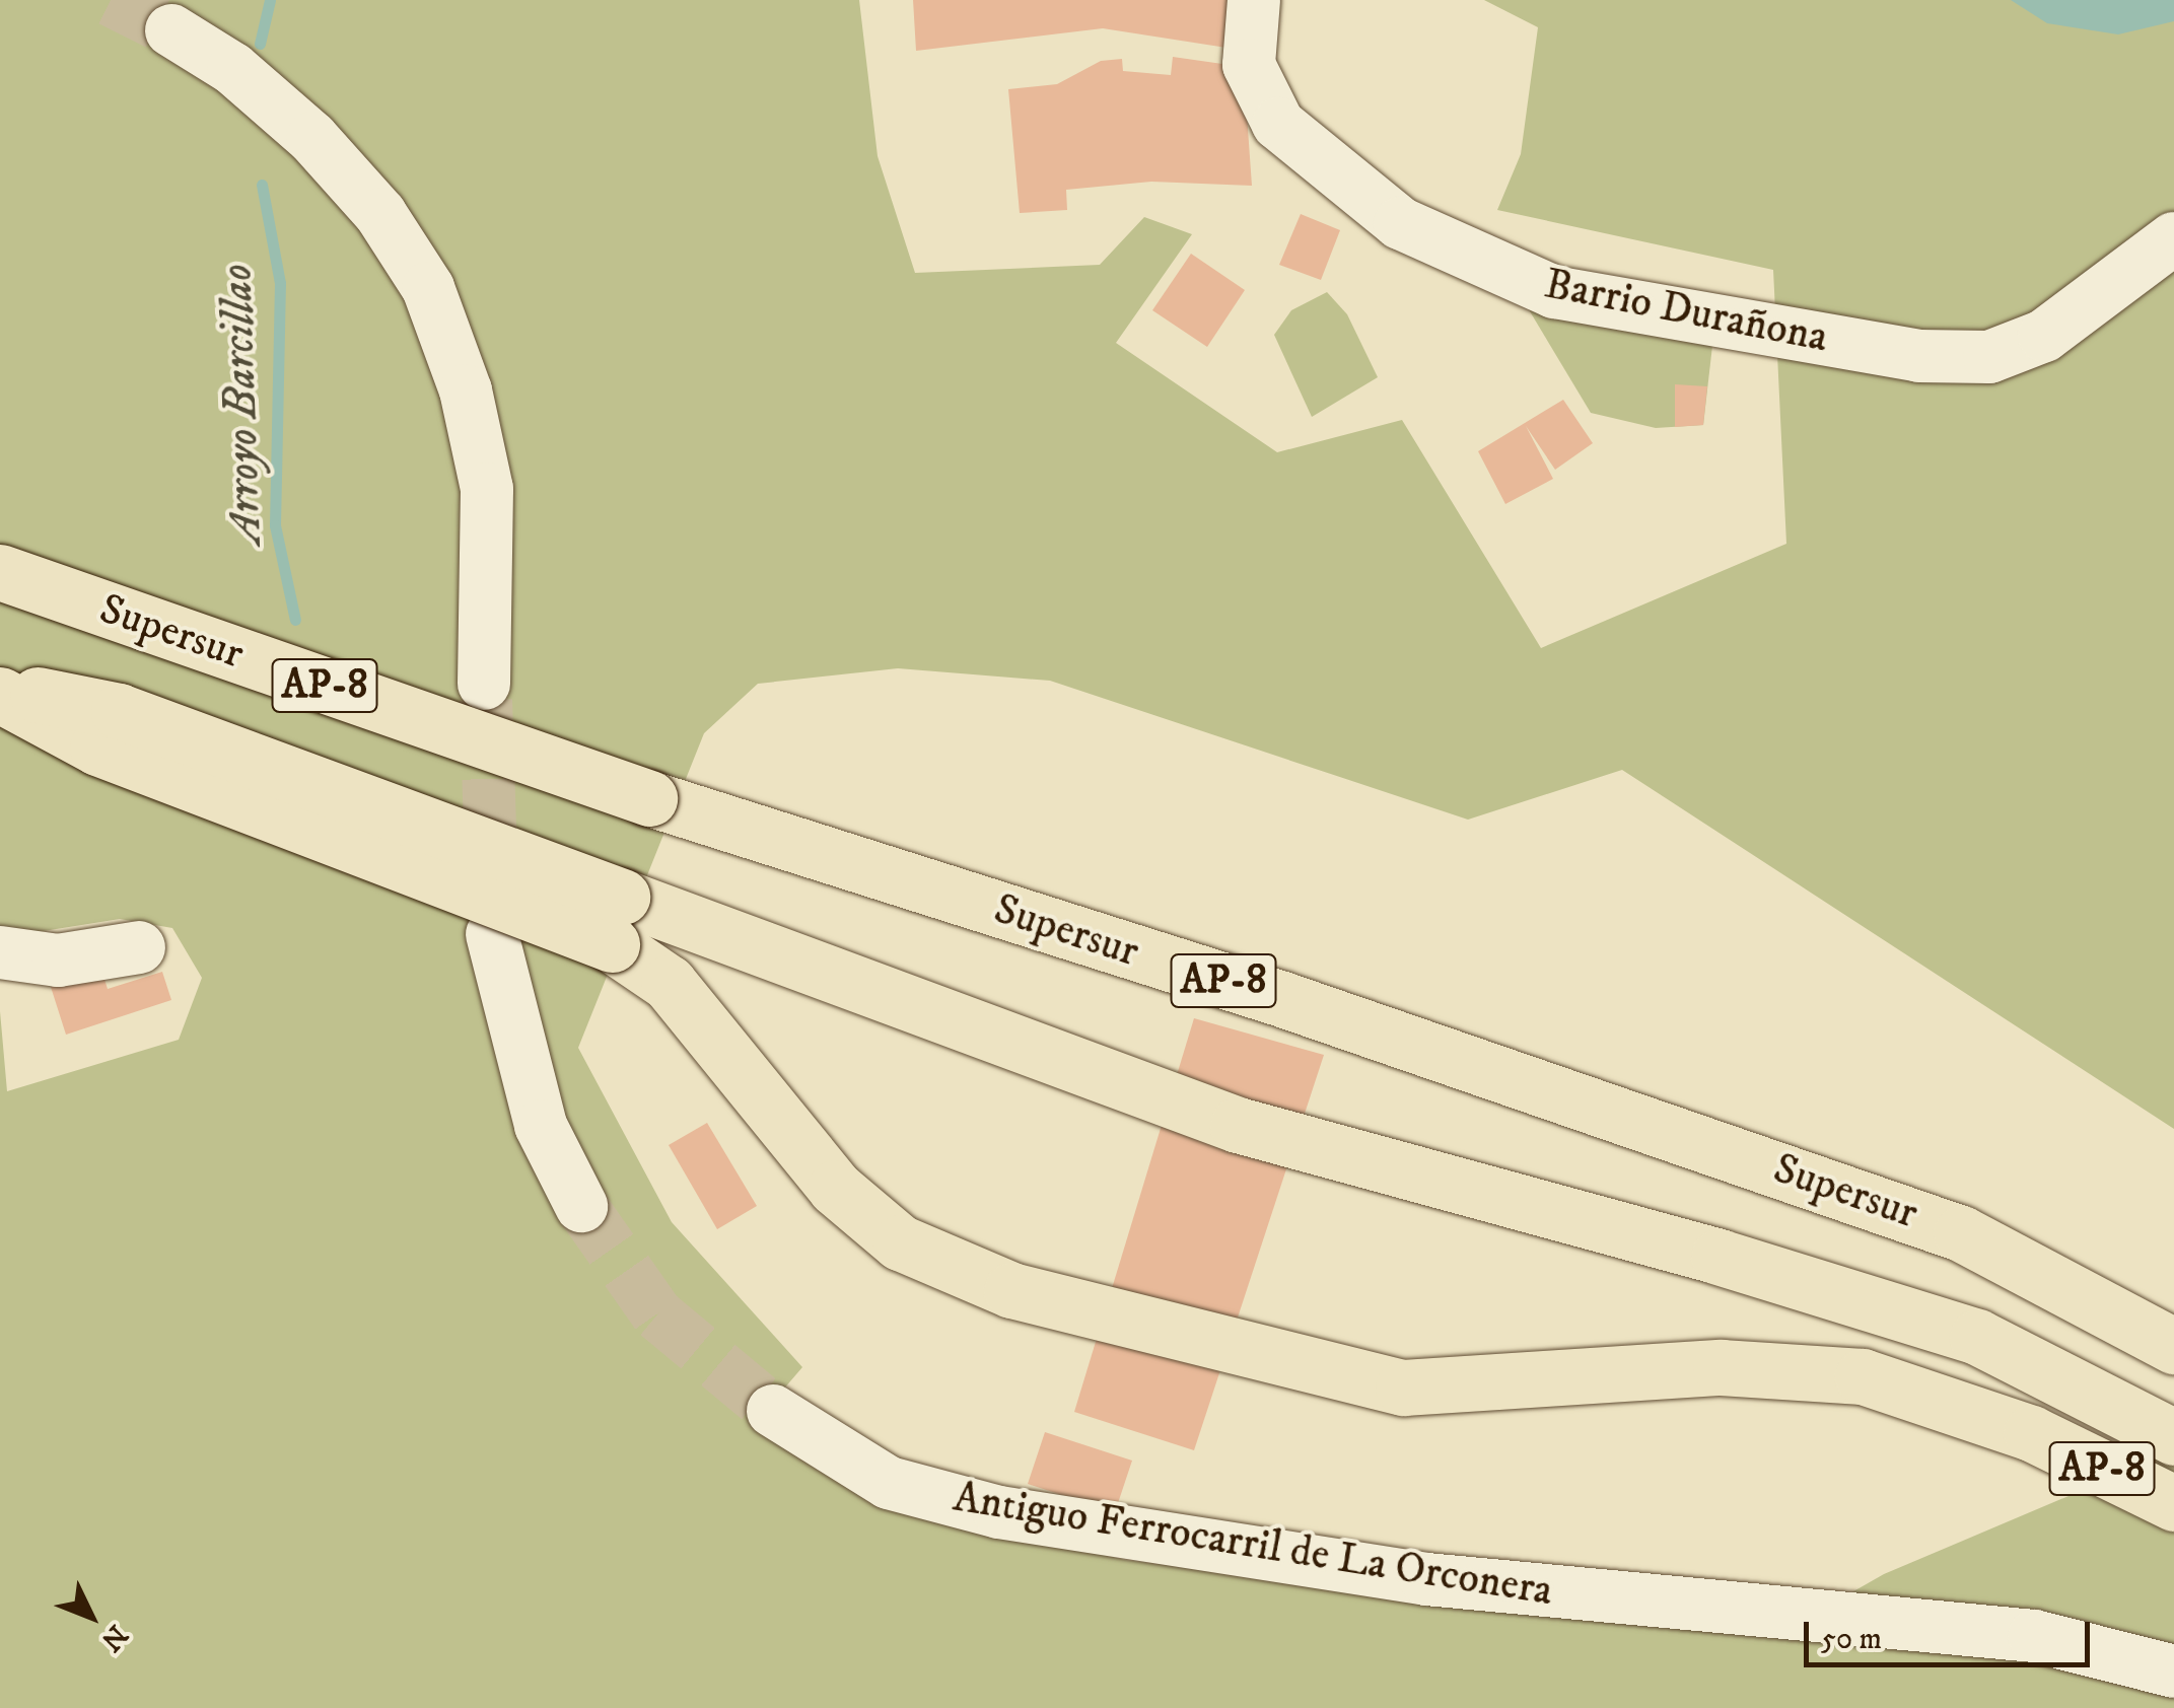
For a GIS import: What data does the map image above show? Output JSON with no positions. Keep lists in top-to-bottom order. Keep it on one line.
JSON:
{"streets":{"highway":["Supersur","AP-8"],"street":["Barrio Durañona","Antiguo Ferrocarril de La Orconera"]},"water":["Arroyo Barcillao"],"scale_bar":"50 m","north":"bottom right"}
